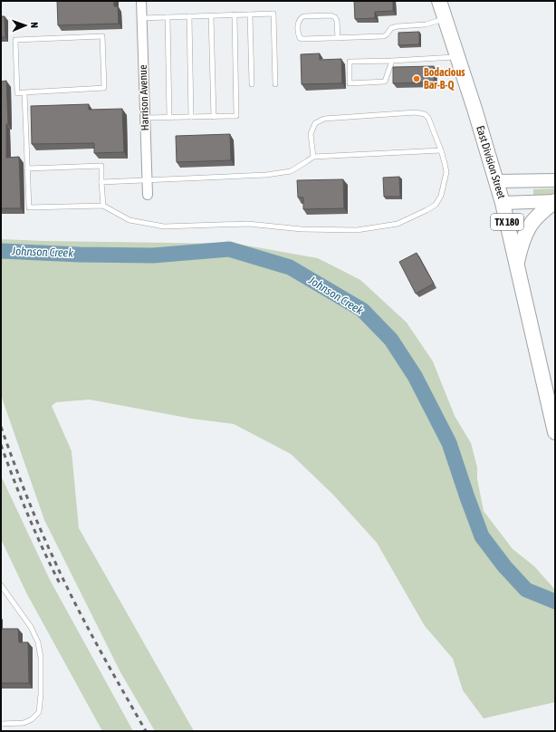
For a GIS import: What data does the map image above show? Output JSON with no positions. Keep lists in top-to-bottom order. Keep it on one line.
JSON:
{"streets":{"main road":["East Division Street","TX 180"],"street":["Harrison Avenue"]},"water":["Johnson Creek"],"places":["Bodacious Bar-B-Q"],"north":"right"}
